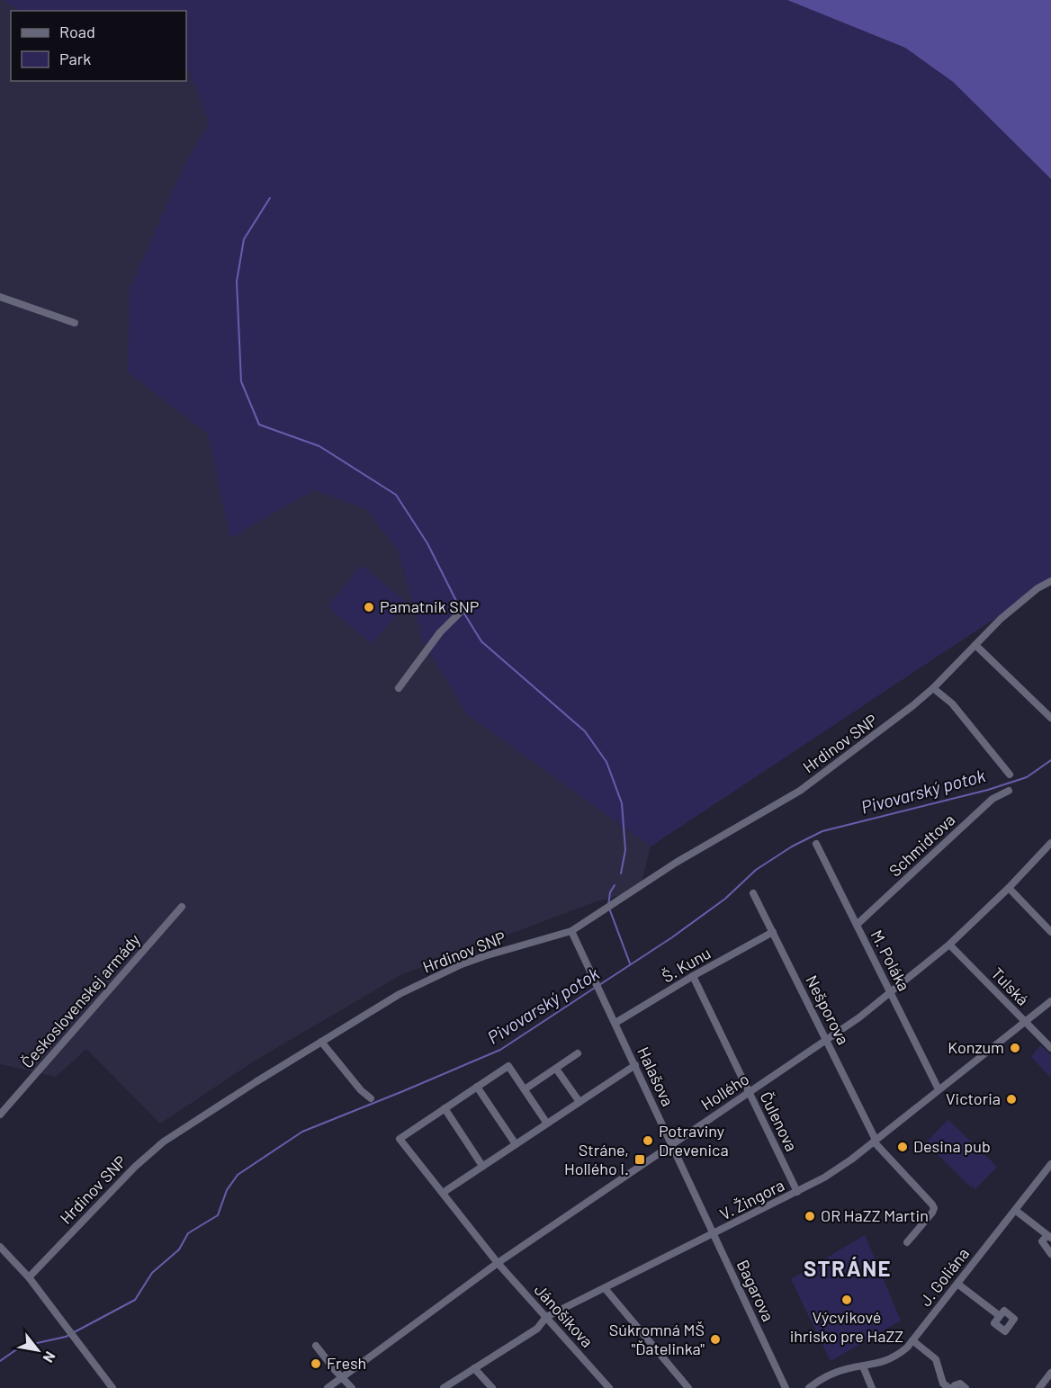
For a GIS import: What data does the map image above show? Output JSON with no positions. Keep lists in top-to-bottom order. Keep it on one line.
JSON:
{"streets":{"street":["Hrdinov SNP","Schmidtova","M. Poláka","Š. Kunu","Tulská","Československej armády","Nešporova","Halašova","Hollého","Čulenova","V. Žingora","J. Goliána","Bagarova","Jánošíkova"]},"crossings":[["Hrdinov SNP","Halašova"],["Schmidtova","M. Poláka"],["M. Poláka","Hollého"],["M. Poláka","V. Žingora"],["Š. Kunu","Nešporova"],["Š. Kunu","Halašova"],["Š. Kunu","Čulenova"],["Tulská","Hollého"],["Tulská","V. Žingora"],["Nešporova","Hollého"],["Nešporova","V. Žingora"],["Halašova","Hollého"],["Halašova","V. Žingora"],["Halašova","Bagarova"],["Hollého","Čulenova"],["Hollého","Jánošíkova"],["Čulenova","V. Žingora"],["V. Žingora","Bagarova"],["V. Žingora","Jánošíkova"]],"districts":["STRÁNE"],"water":["Pivovarský potok"],"places":{"other":["Pamatnik SNP","Konzum","Victoria","Potraviny Drevenica","Desina pub","OR HaZZ Martin","Výcvikové ihrisko pre HaZZ","Súkromná MŠ \"Ďatelinka\"","Fresh"],"transit":["Stráne, Hollého I."]},"legend":["Road","Park"],"north":"bottom right"}
